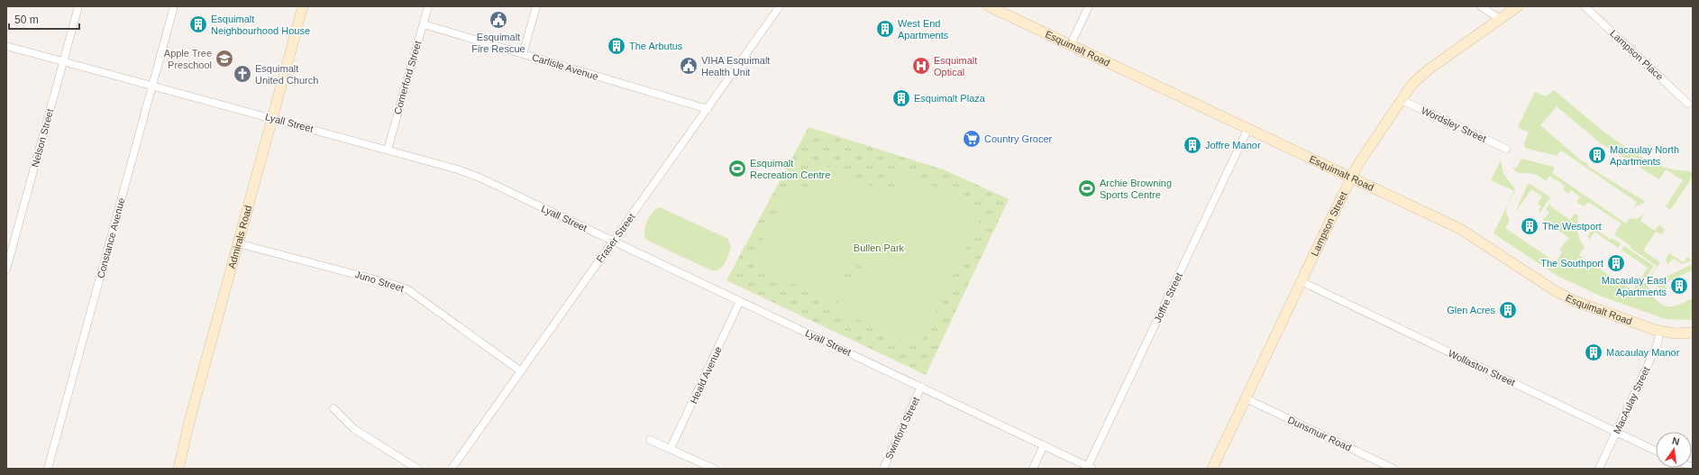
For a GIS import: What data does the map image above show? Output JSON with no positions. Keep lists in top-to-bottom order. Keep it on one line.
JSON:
{"streets":{"main road":["Esquimalt Road","Lampson Street","Admirals Road"],"street":["Lampson Place","Carlisle Avenue","Comerford Street","Lyall Street","Wordsley Street","Nelson Street","Constance Avenue","Fraser Street","Juno Street","Joffre Street","Wollaston Street","Heald Avenue","MacAulay Street","Swinford Street","Dunsmuir Road"]},"crossings":[["Esquimalt Road","Lampson Street"],["Esquimalt Road","Joffre Street"],["Esquimalt Road","MacAulay Street"],["Carlisle Avenue","Comerford Street"],["Carlisle Avenue","Fraser Street"],["Comerford Street","Lyall Street"],["Lyall Street","Nelson Street"],["Lyall Street","Admirals Road"],["Lyall Street","Constance Avenue"],["Lyall Street","Fraser Street"],["Lyall Street","Joffre Street"],["Lyall Street","Heald Avenue"],["Lyall Street","Swinford Street"],["Wordsley Street","Lampson Street"],["Lampson Street","Wollaston Street"],["Lampson Street","Dunsmuir Road"],["Admirals Road","Juno Street"],["Fraser Street","Juno Street"],["Wollaston Street","MacAulay Street"]],"parks":["Bullen Park"],"places":{"public building":["Esquimalt Fire Rescue","VIHA Esquimalt Health Unit"],"building":["Esquimalt Neighbourhood House","West End Apartments","The Arbutus","Esquimalt Plaza","Joffre Manor","Macaulay North Apartments","The Westport","The Southport","Macaulay East Apartments","Glen Acres","Macaulay Manor"],"school or university":["Apple Tree Preschool"],"hospital":["Esquimalt Optical"],"church":["Esquimalt United Church"],"supermarket":["Country Grocer"],"sports":["Esquimalt Recreation Centre","Archie Browning Sports Centre"]},"scale_bar":"50 m","north":"top"}
